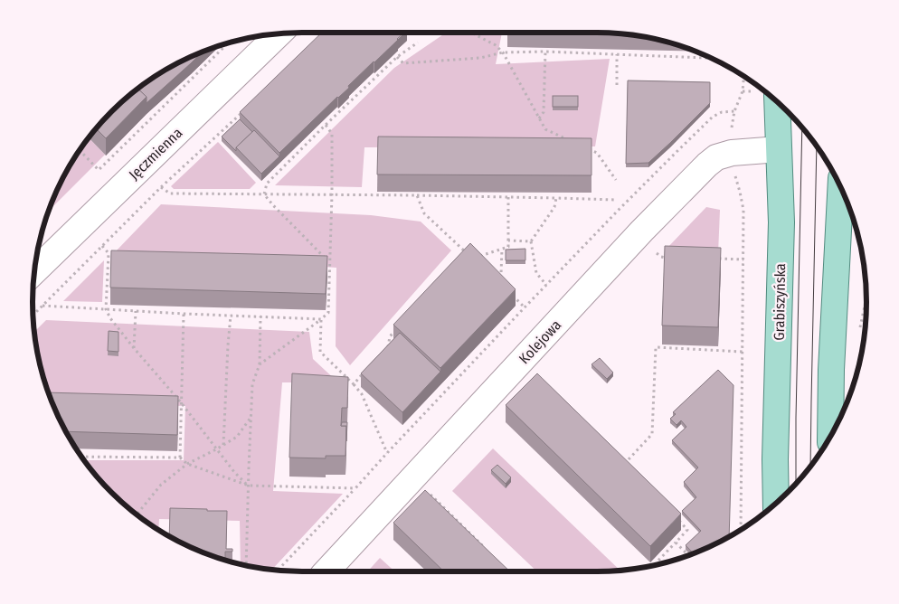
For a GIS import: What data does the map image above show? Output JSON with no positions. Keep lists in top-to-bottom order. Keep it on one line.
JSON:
{"streets":{"main road":["Grabiszyńska"],"street":["Jęczmienna","Kolejowa"]},"crossings":[["Grabiszyńska","Kolejowa"]]}
